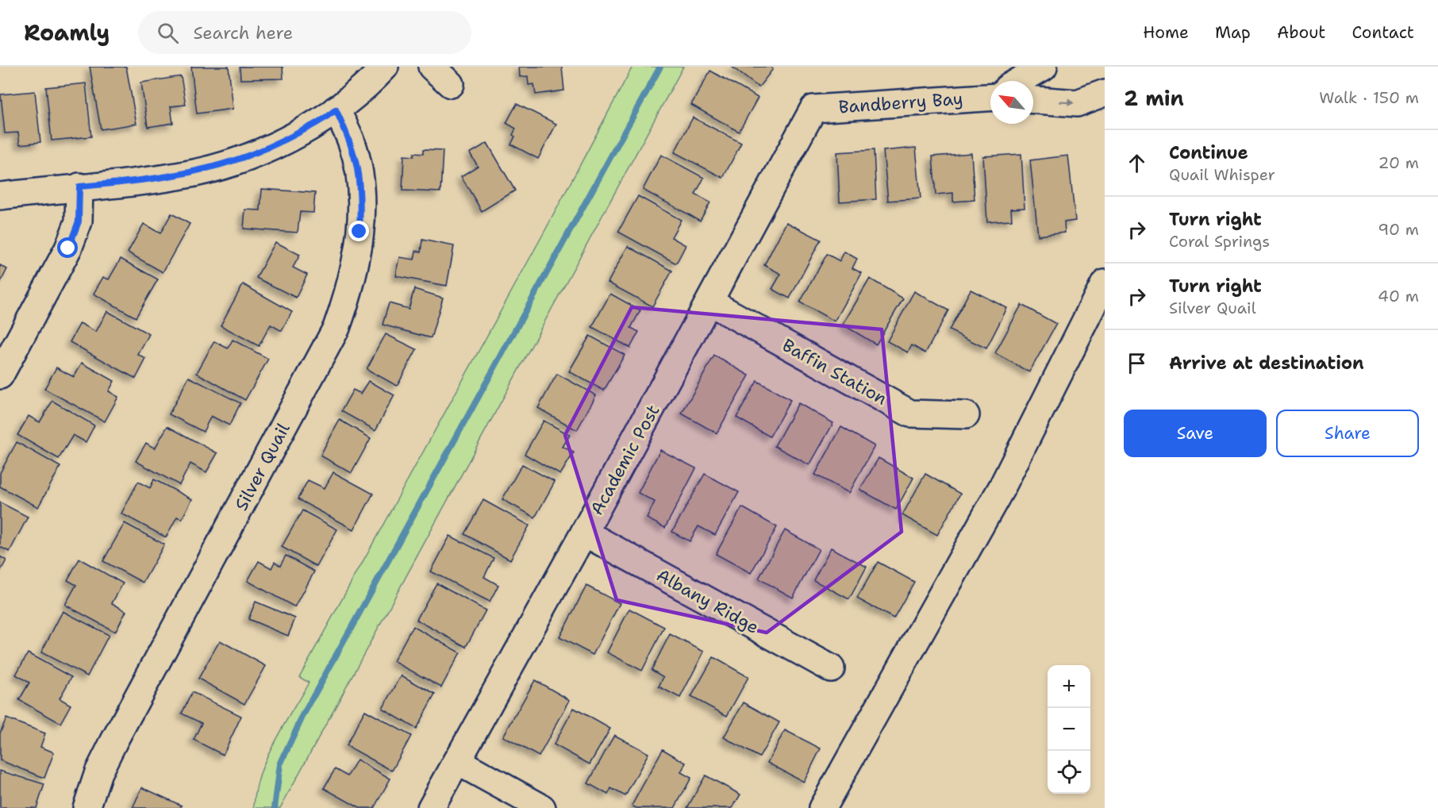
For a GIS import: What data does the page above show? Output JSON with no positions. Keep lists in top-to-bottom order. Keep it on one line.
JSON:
{"streets":{"street":["Bandberry Bay","Baffin Station","Academic Post","Silver Quail","Albany Ridge"]},"crossings":[["Bandberry Bay","Academic Post"],["Baffin Station","Academic Post"],["Academic Post","Albany Ridge"]],"north":"top left","page":{"header":"Roamly","search":"Search here","nav":["Home","Map","About","Contact"],"heading":["2 min","Walk · 150 m"],"list":[["Continue","Quail Whisper","20 m"],["Turn right","Coral Springs","90 m"],["Turn right","Silver Quail","40 m"],"Arrive at destination"],"buttons":["Save","Share"],"map_buttons":["+","−"]}}
